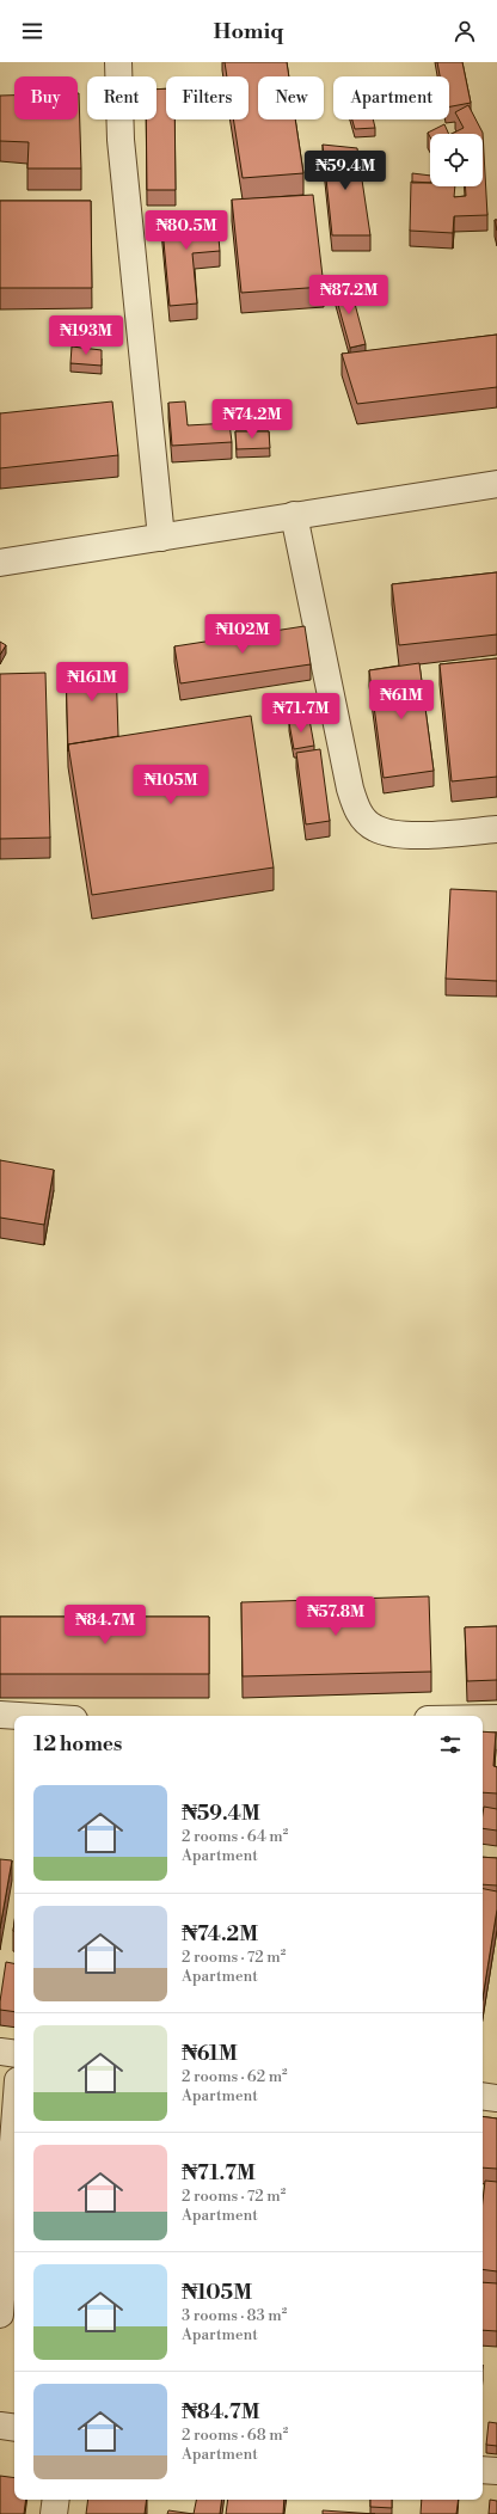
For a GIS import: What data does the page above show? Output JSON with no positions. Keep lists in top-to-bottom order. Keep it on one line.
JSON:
{"page":{"header":"Homiq","chip":["Buy","Rent","Filters","New","Apartment"],"price":["₦59.4M","₦80.5M","₦87.2M","₦193M","₦74.2M","₦102M","₦161M","₦61M","₦71.7M","₦105M","₦57.8M","₦84.7M"],"heading":"12 homes","list":[{"name":"₦59.4M","note":"2 rooms · 64 m² · Apartment"},{"name":"₦74.2M","note":"2 rooms · 72 m² · Apartment"},{"name":"₦61M","note":"2 rooms · 62 m² · Apartment"},{"name":"₦71.7M","note":"2 rooms · 72 m² · Apartment"},{"name":"₦105M","note":"3 rooms · 83 m² · Apartment"},{"name":"₦84.7M","note":"2 rooms · 68 m² · Apartment"}]}}
